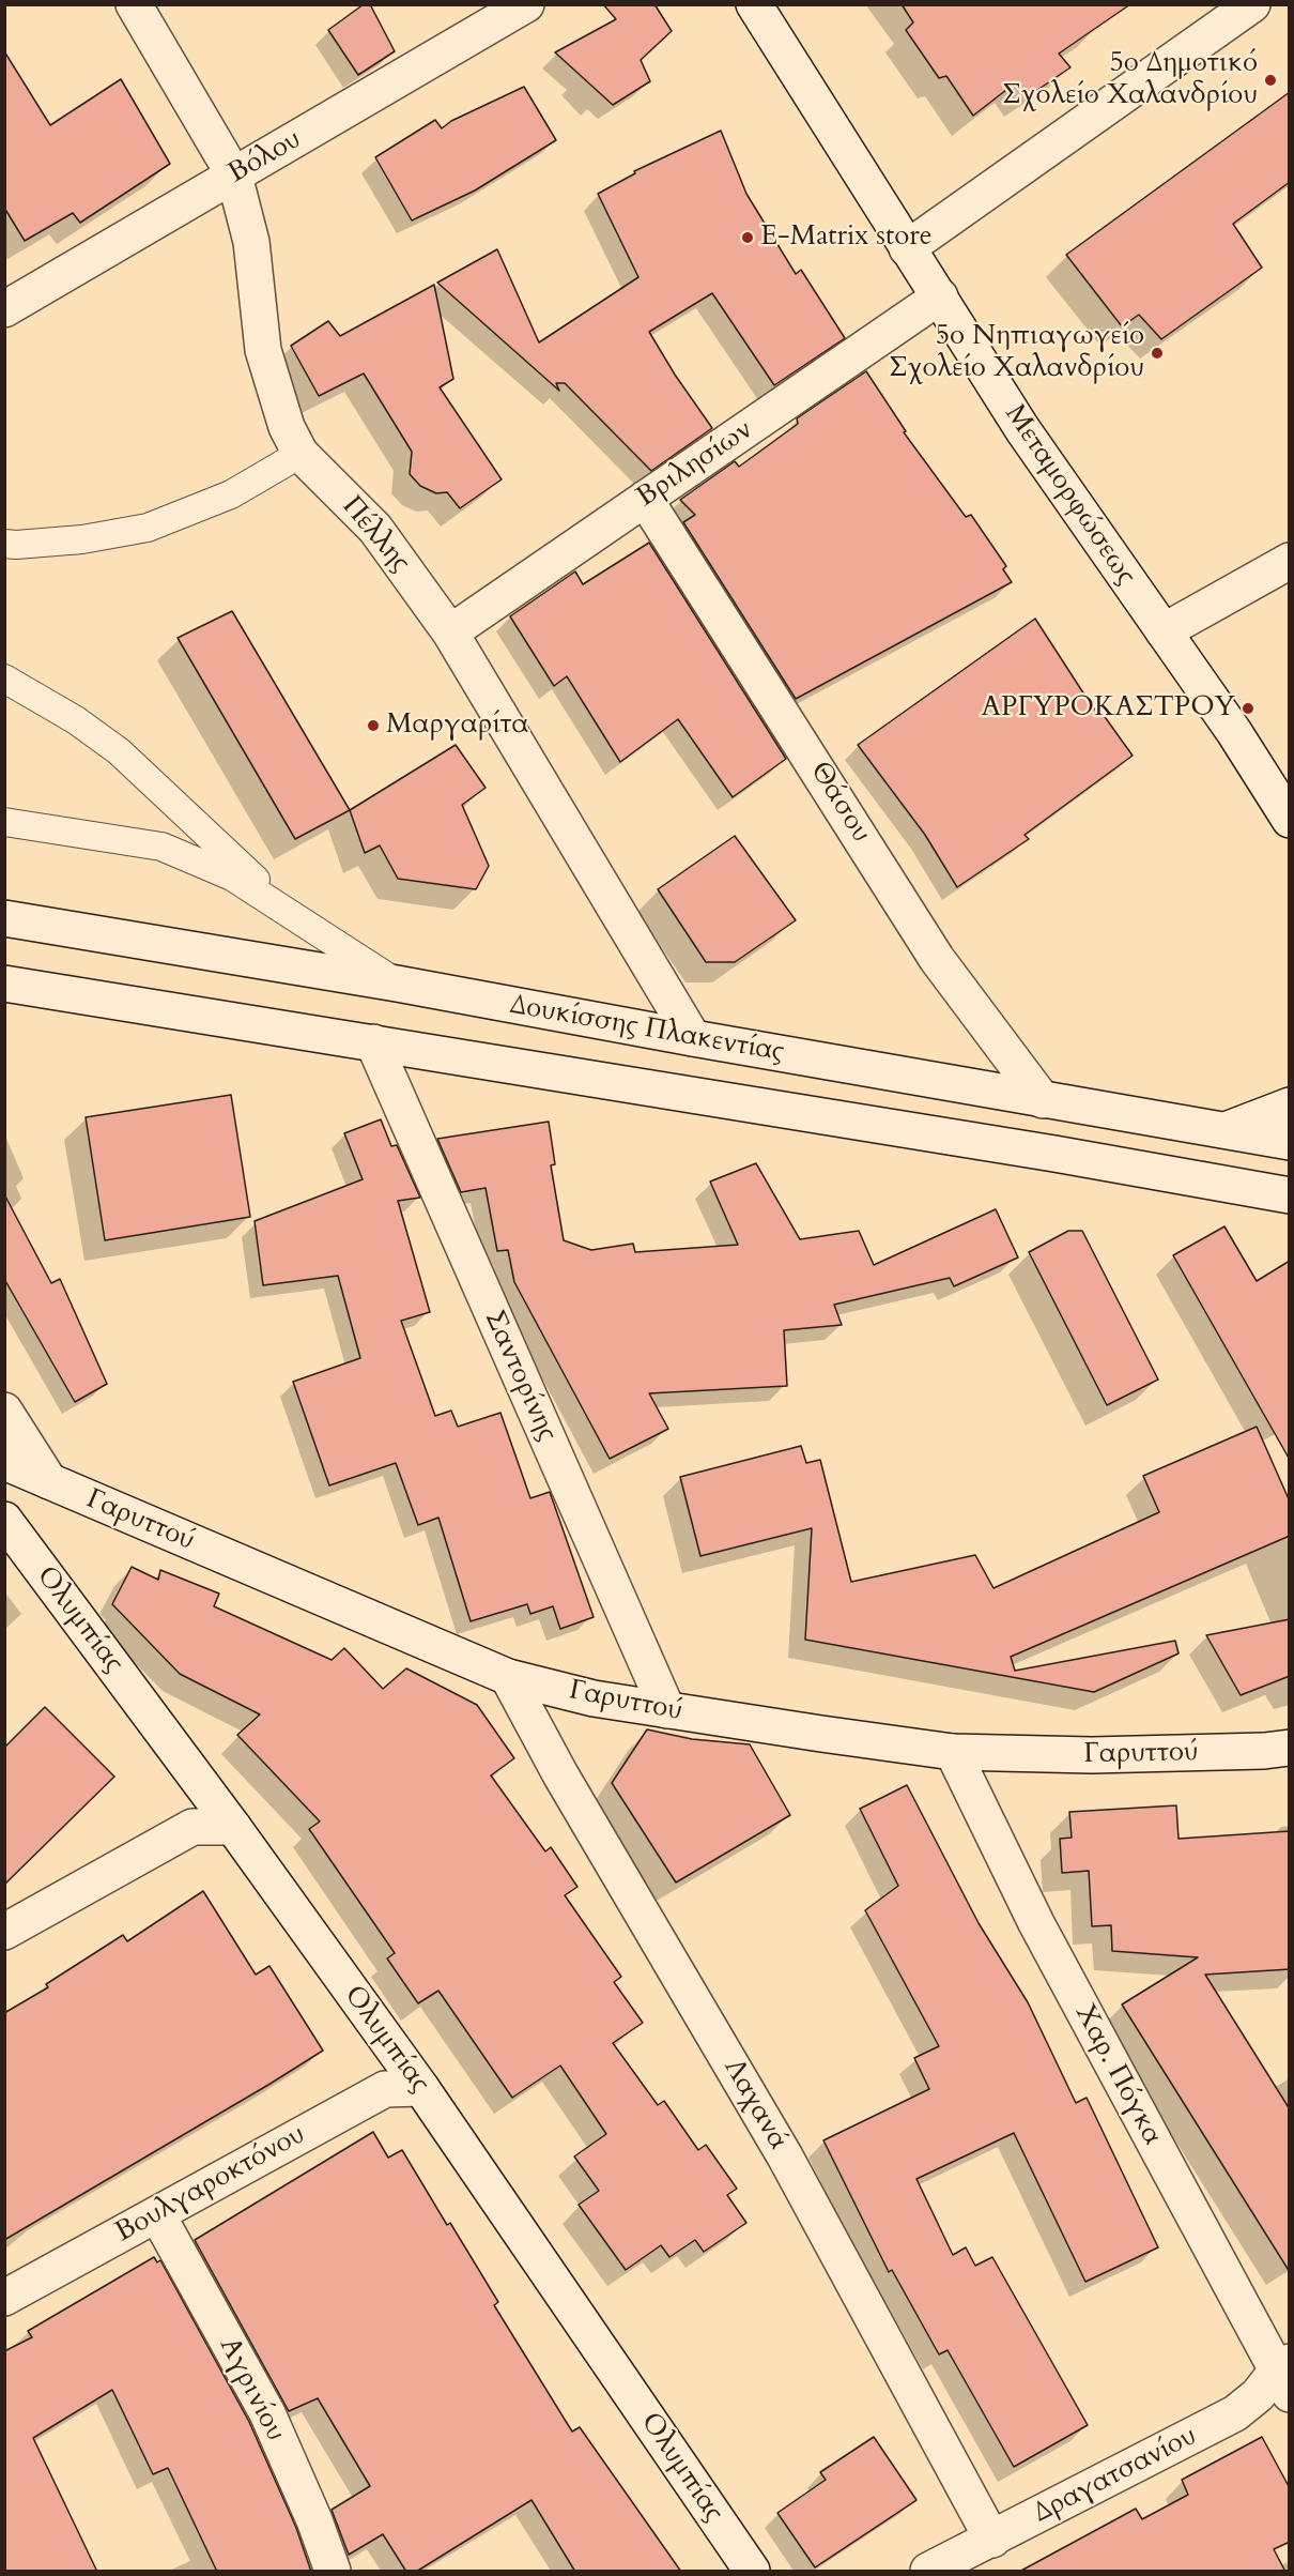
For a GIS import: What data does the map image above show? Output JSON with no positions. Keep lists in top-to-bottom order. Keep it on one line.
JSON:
{"streets":{"street":["Βόλου","Βριλησίων","Μεταμορφώσεως","Πέλλης","Θάσου","Δουκίσσης Πλακεντίας","Σαντορίνης","Γαρυττού","Ολυμπίας","Χαρ. Πόγκα","Λαχανά","Βουλγαροκτόνου","Αγρινίου","Δραγατσανίου"]},"crossings":[["Βόλου","Πέλλης"],["Βριλησίων","Μεταμορφώσεως"],["Βριλησίων","Πέλλης"],["Βριλησίων","Θάσου"],["Πέλλης","Δουκίσσης Πλακεντίας"],["Θάσου","Δουκίσσης Πλακεντίας"],["Δουκίσσης Πλακεντίας","Σαντορίνης"],["Σαντορίνης","Γαρυττού"],["Γαρυττού","Χαρ. Πόγκα"],["Γαρυττού","Λαχανά"],["Ολυμπίας","Βουλγαροκτόνου"],["Χαρ. Πόγκα","Δραγατσανίου"],["Λαχανά","Δραγατσανίου"],["Βουλγαροκτόνου","Αγρινίου"]],"places":["5ο Δημοτικό Σχολείο Χαλανδρίου","E-Matrix store","5ο Νηπιαγωγείο Σχολείο Χαλανδρίου","ΑΡΓΥΡΟΚΑΣΤΡΟΥ","Μαργαρίτα"]}
